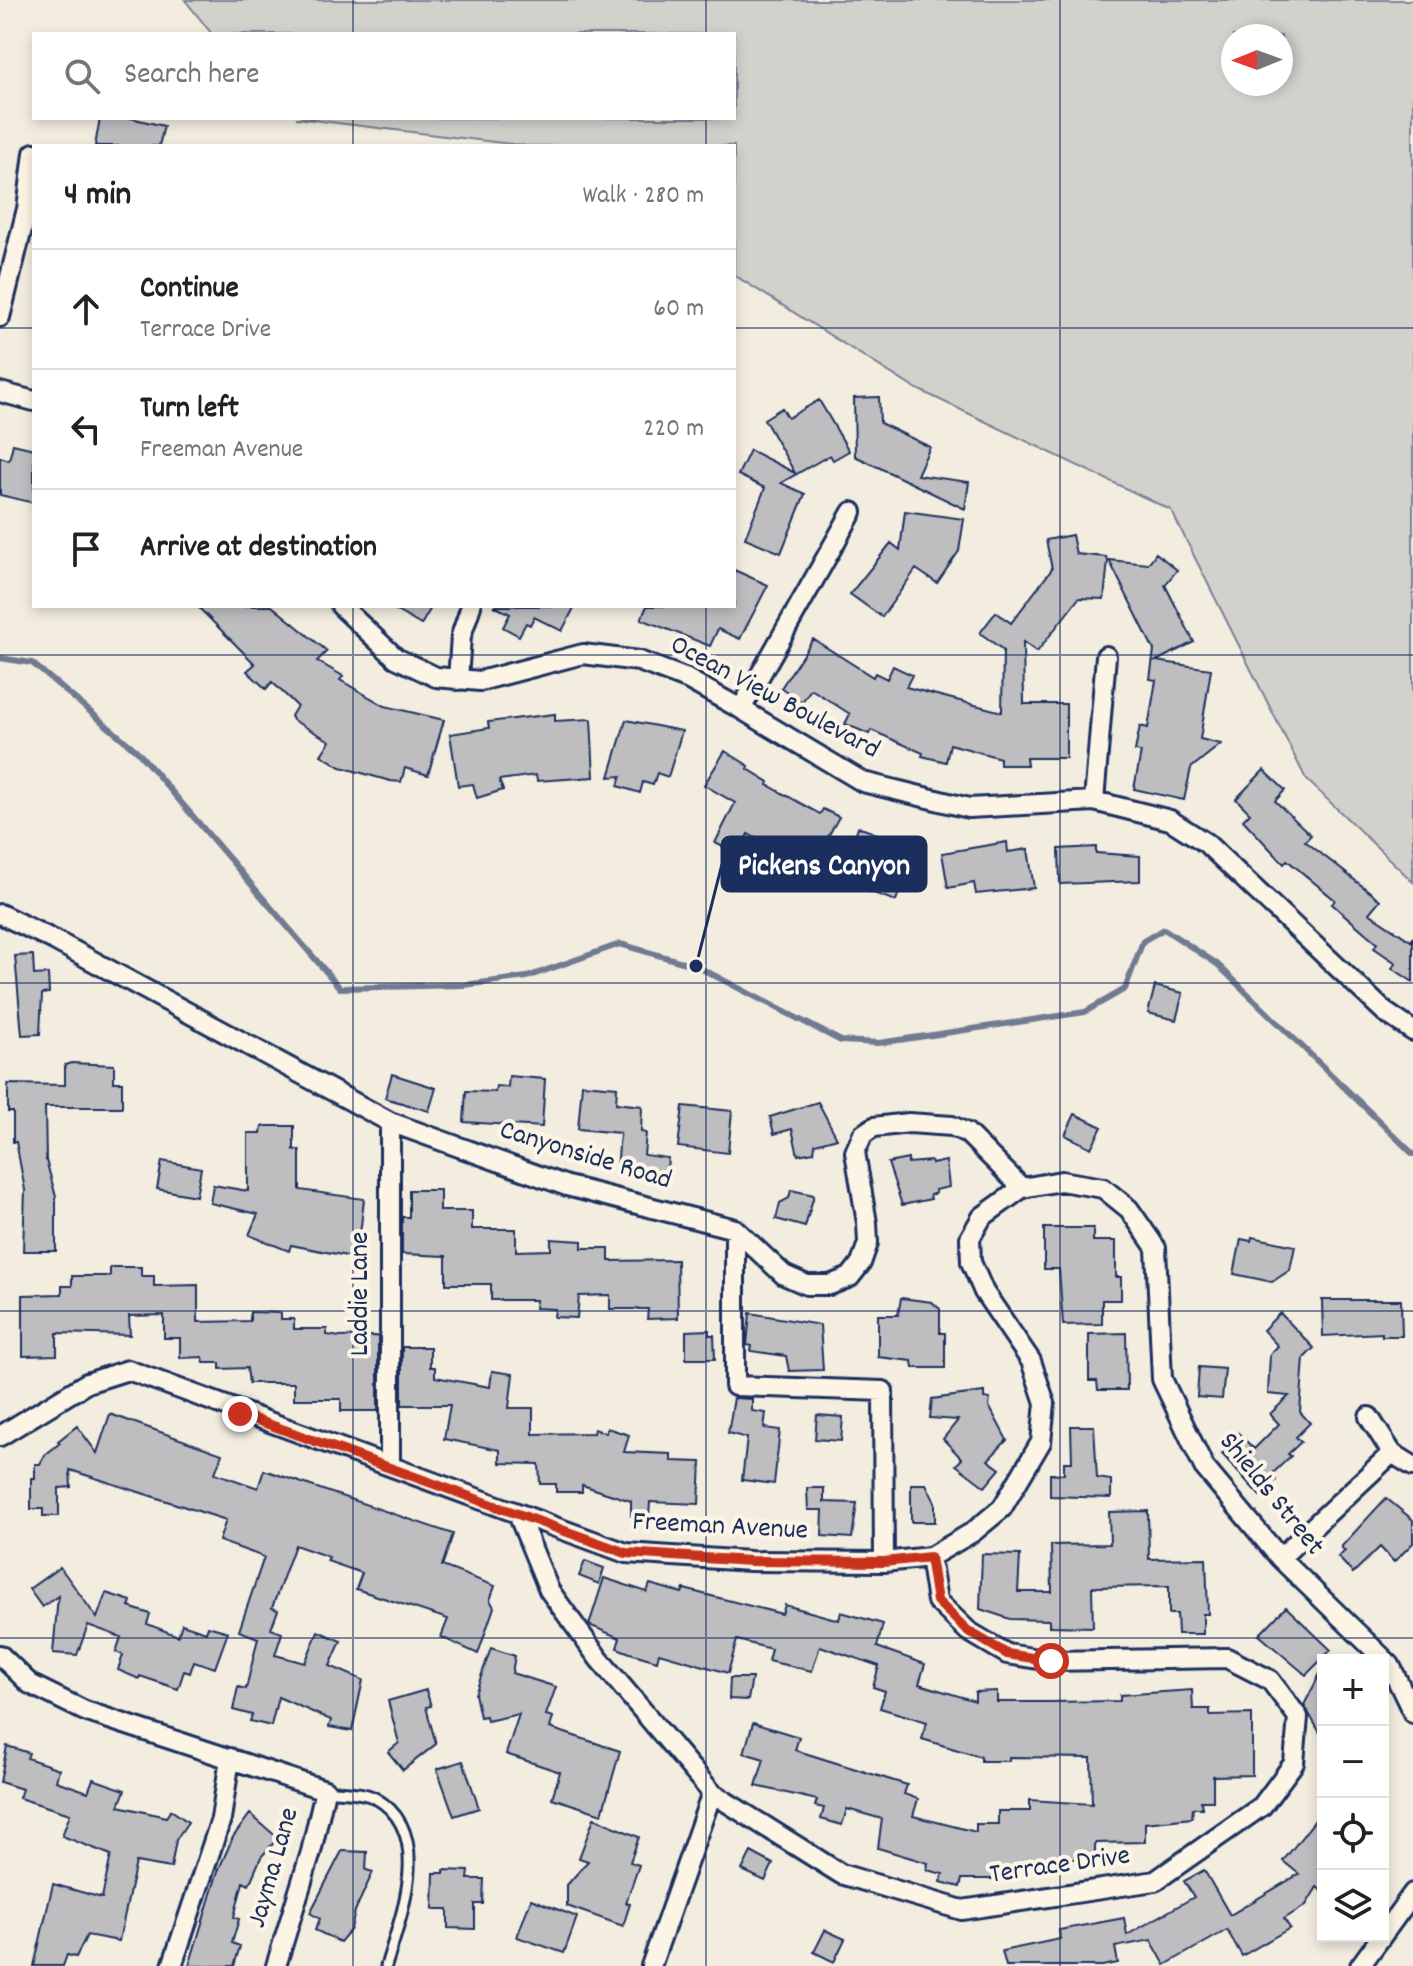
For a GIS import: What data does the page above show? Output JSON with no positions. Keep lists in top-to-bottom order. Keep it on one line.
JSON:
{"streets":{"street":["Ocean View Boulevard","Canyonside Road","Laddie Lane","Shields Street","Freeman Avenue","Terrace Drive","Jayma Lane"]},"crossings":[["Canyonside Road","Laddie Lane"],["Canyonside Road","Shields Street"],["Canyonside Road","Freeman Avenue"],["Laddie Lane","Freeman Avenue"],["Shields Street","Freeman Avenue"],["Freeman Avenue","Terrace Drive"]],"places":["Pickens Canyon"],"north":"left","page":{"search":"Search here","heading":["4 min","Walk · 280 m"],"list":[["Continue","Terrace Drive","60 m"],["Turn left","Freeman Avenue","220 m"],"Arrive at destination"],"map_buttons":["+","−"]}}
